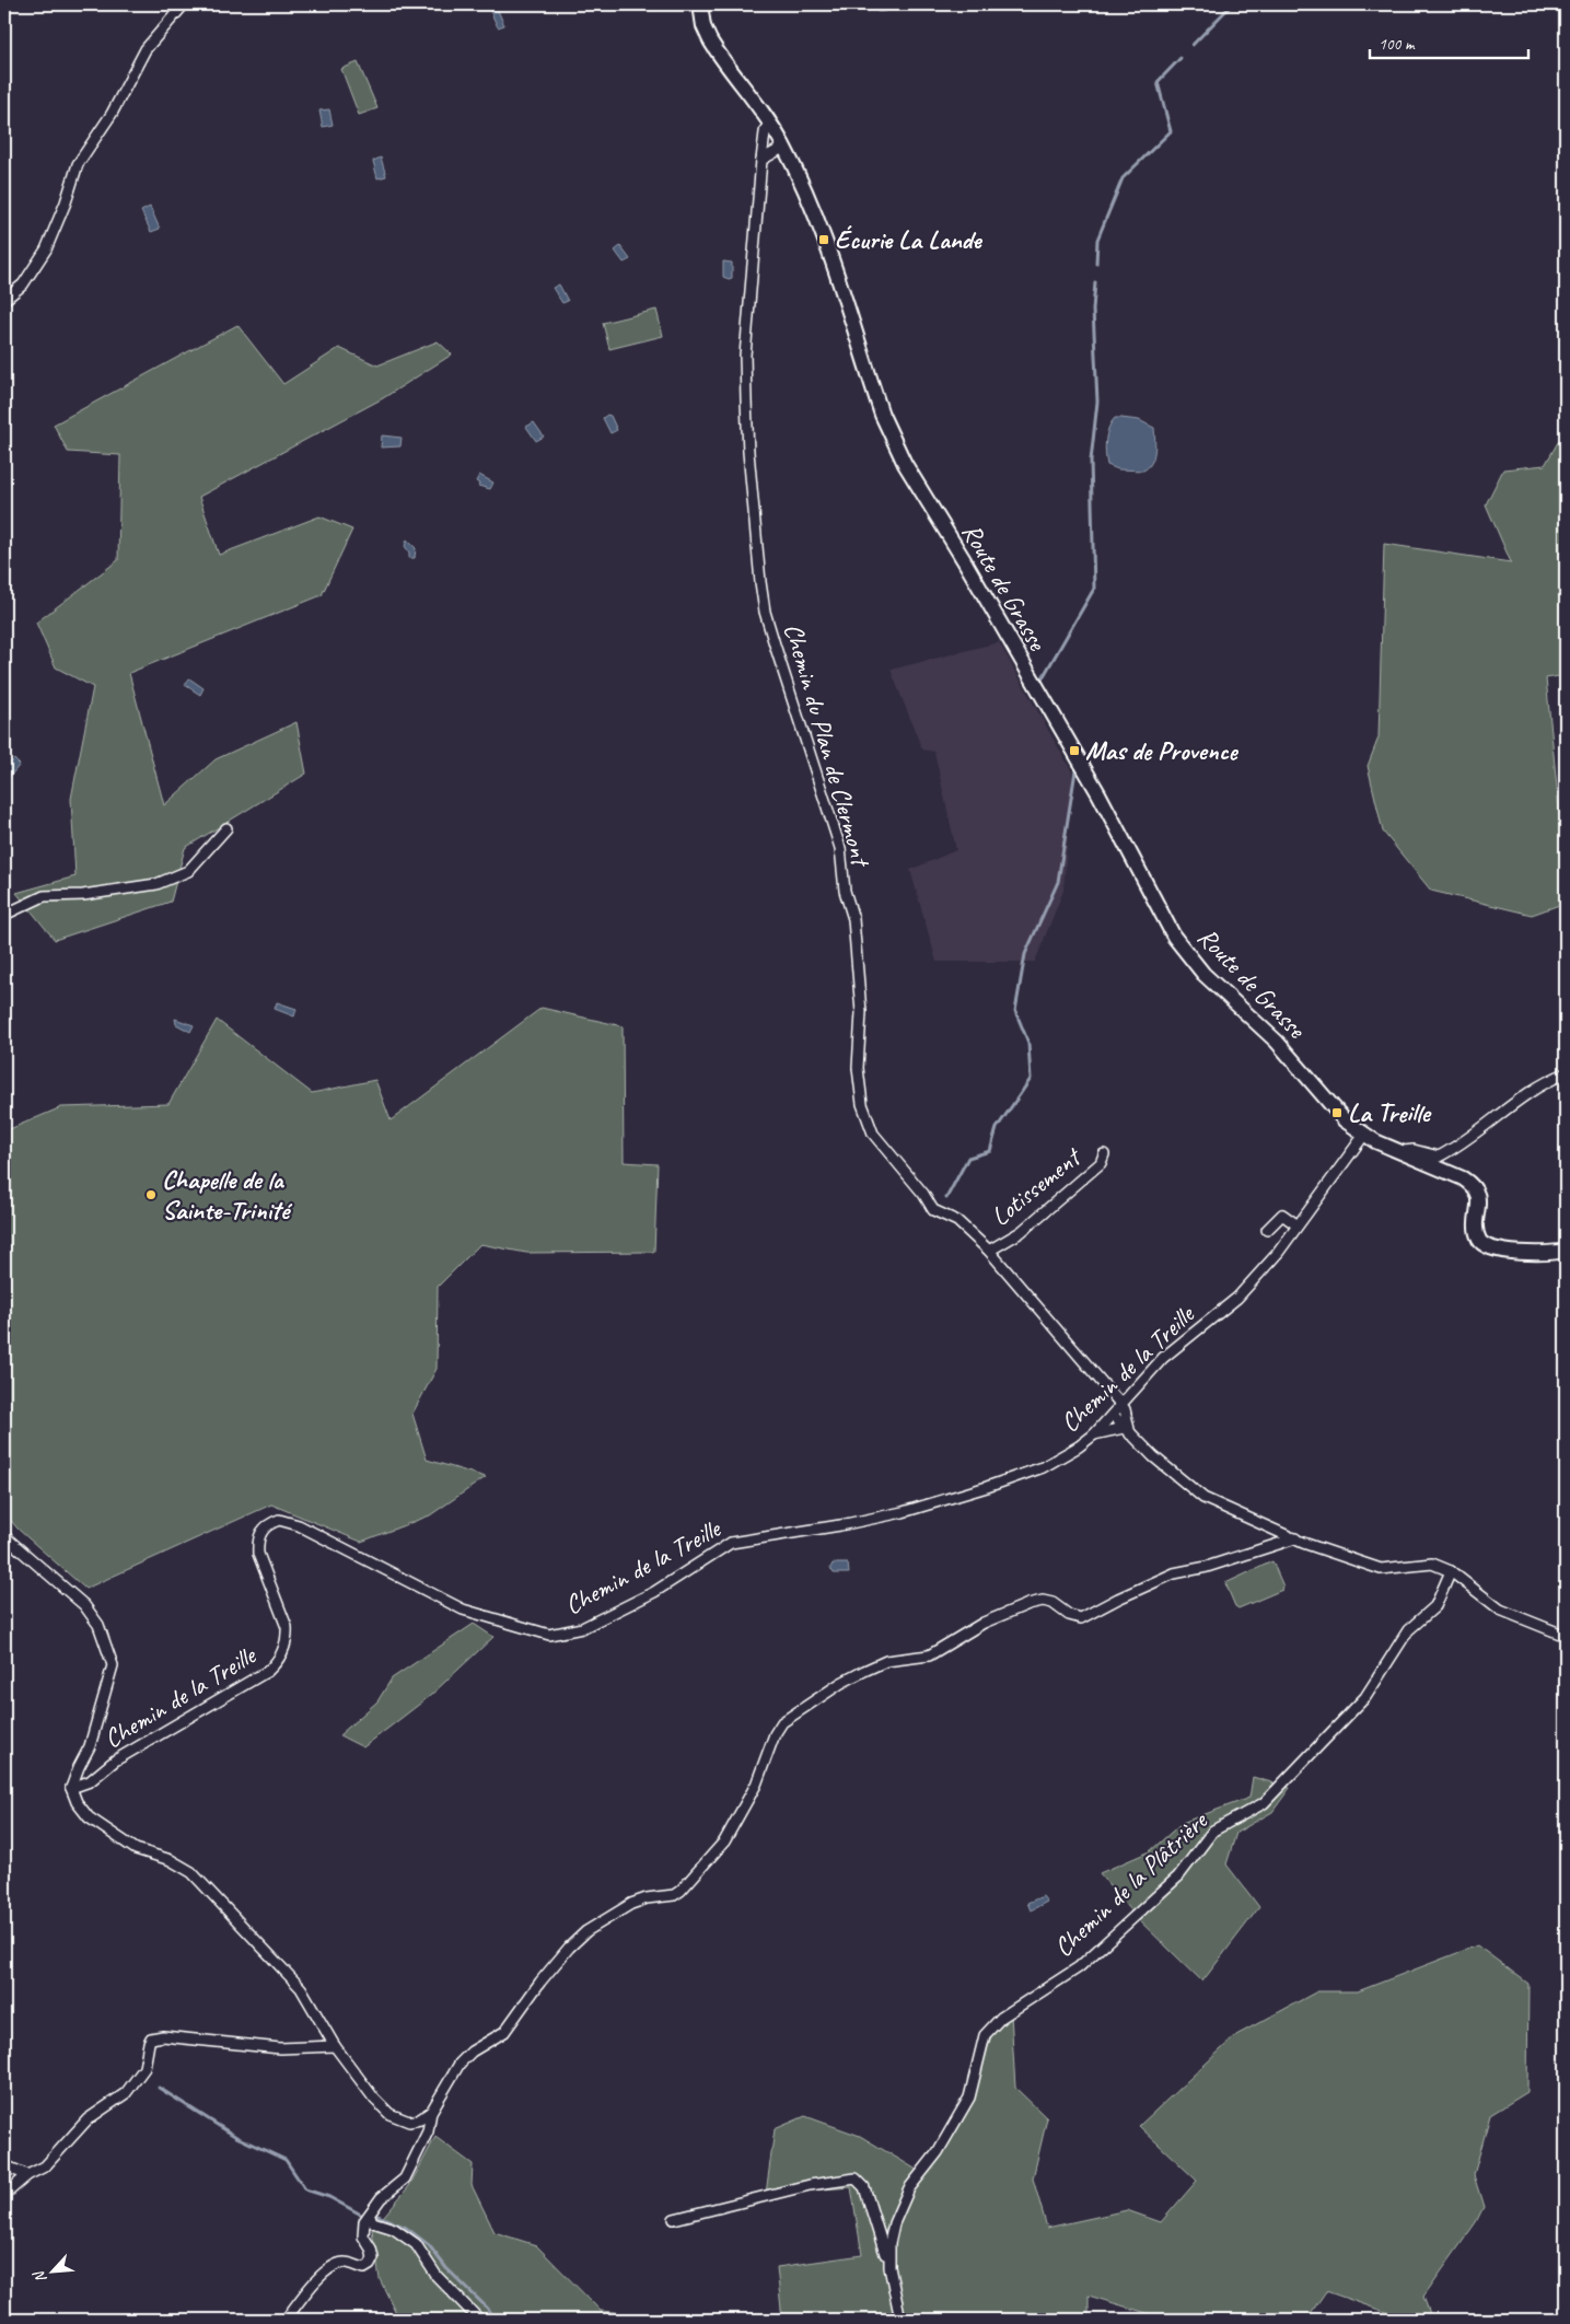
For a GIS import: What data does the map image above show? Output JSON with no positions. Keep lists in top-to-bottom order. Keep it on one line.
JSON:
{"streets":{"street":["Route de Grasse","Chemin du Plan de Clermont","Lotissement","Chemin de la Treille","Chemin de la Plâtrière"]},"crossings":[["Route de Grasse","Chemin du Plan de Clermont"],["Route de Grasse","Chemin de la Treille"],["Chemin du Plan de Clermont","Lotissement"],["Chemin du Plan de Clermont","Chemin de la Treille"]],"places":{"transit":["Écurie La Lande","Mas de Provence","La Treille"],"other":["Chapelle de la Sainte-Trinité"]},"scale_bar":"100 m","north":"bottom left"}
